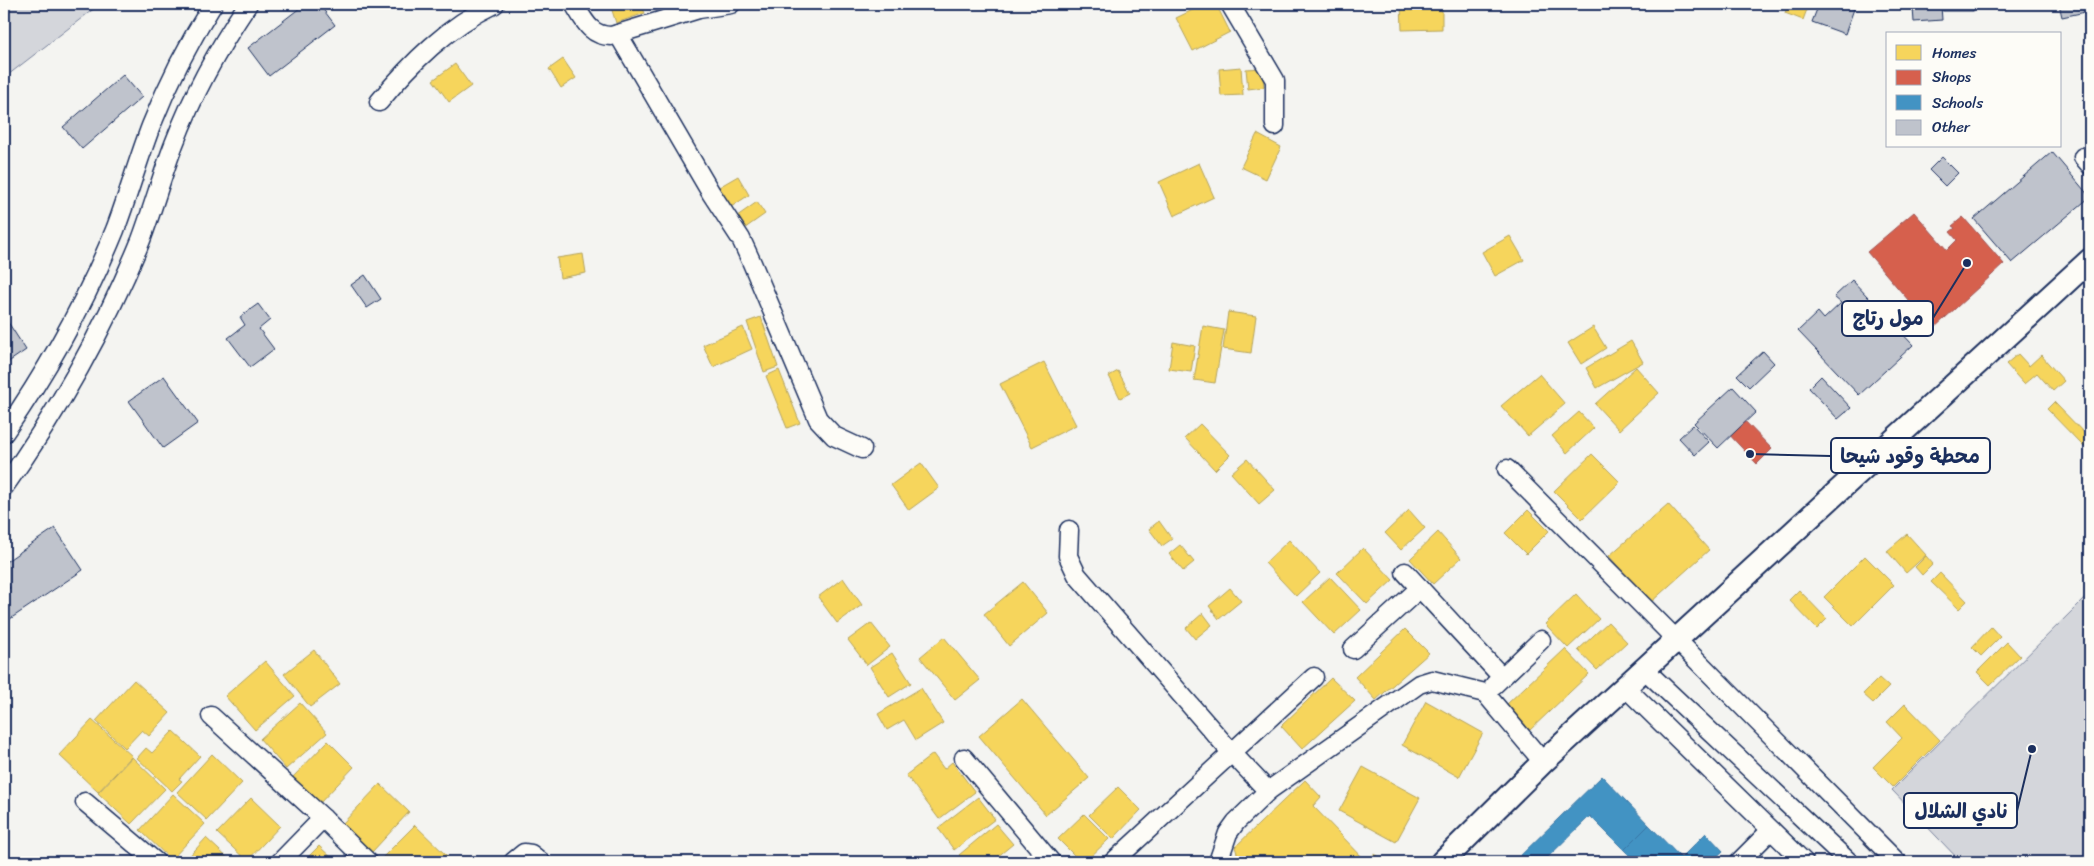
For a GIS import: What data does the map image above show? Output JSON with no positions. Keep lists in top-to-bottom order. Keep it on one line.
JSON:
{"places":["مول رتاج","محطة وقود شيحا","نادي الشلال"],"legend":["Homes","Shops","Schools","Other"]}
